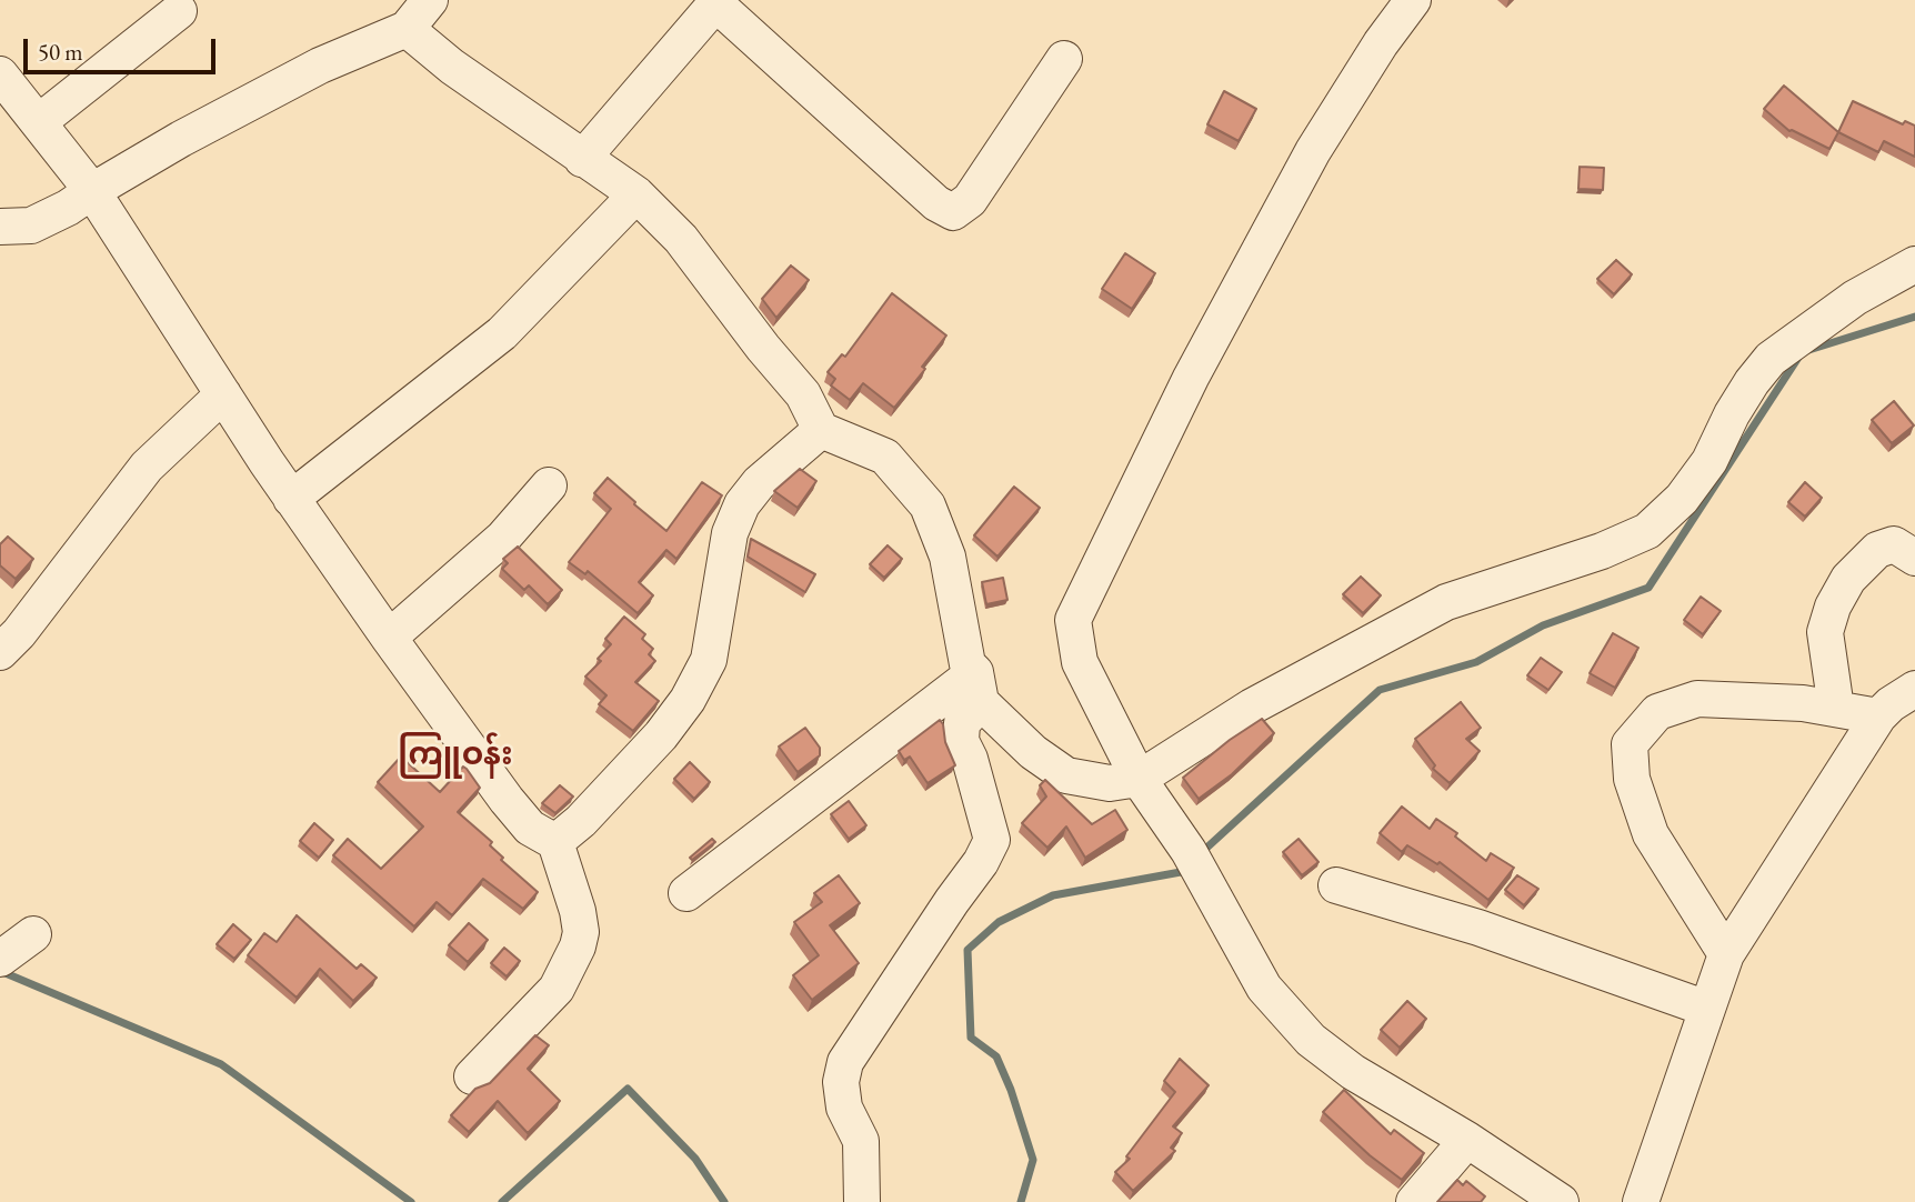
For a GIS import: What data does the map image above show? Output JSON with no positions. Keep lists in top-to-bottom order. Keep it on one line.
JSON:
{"districts":["ကြူဝန်း"],"scale_bar":"50 m"}
